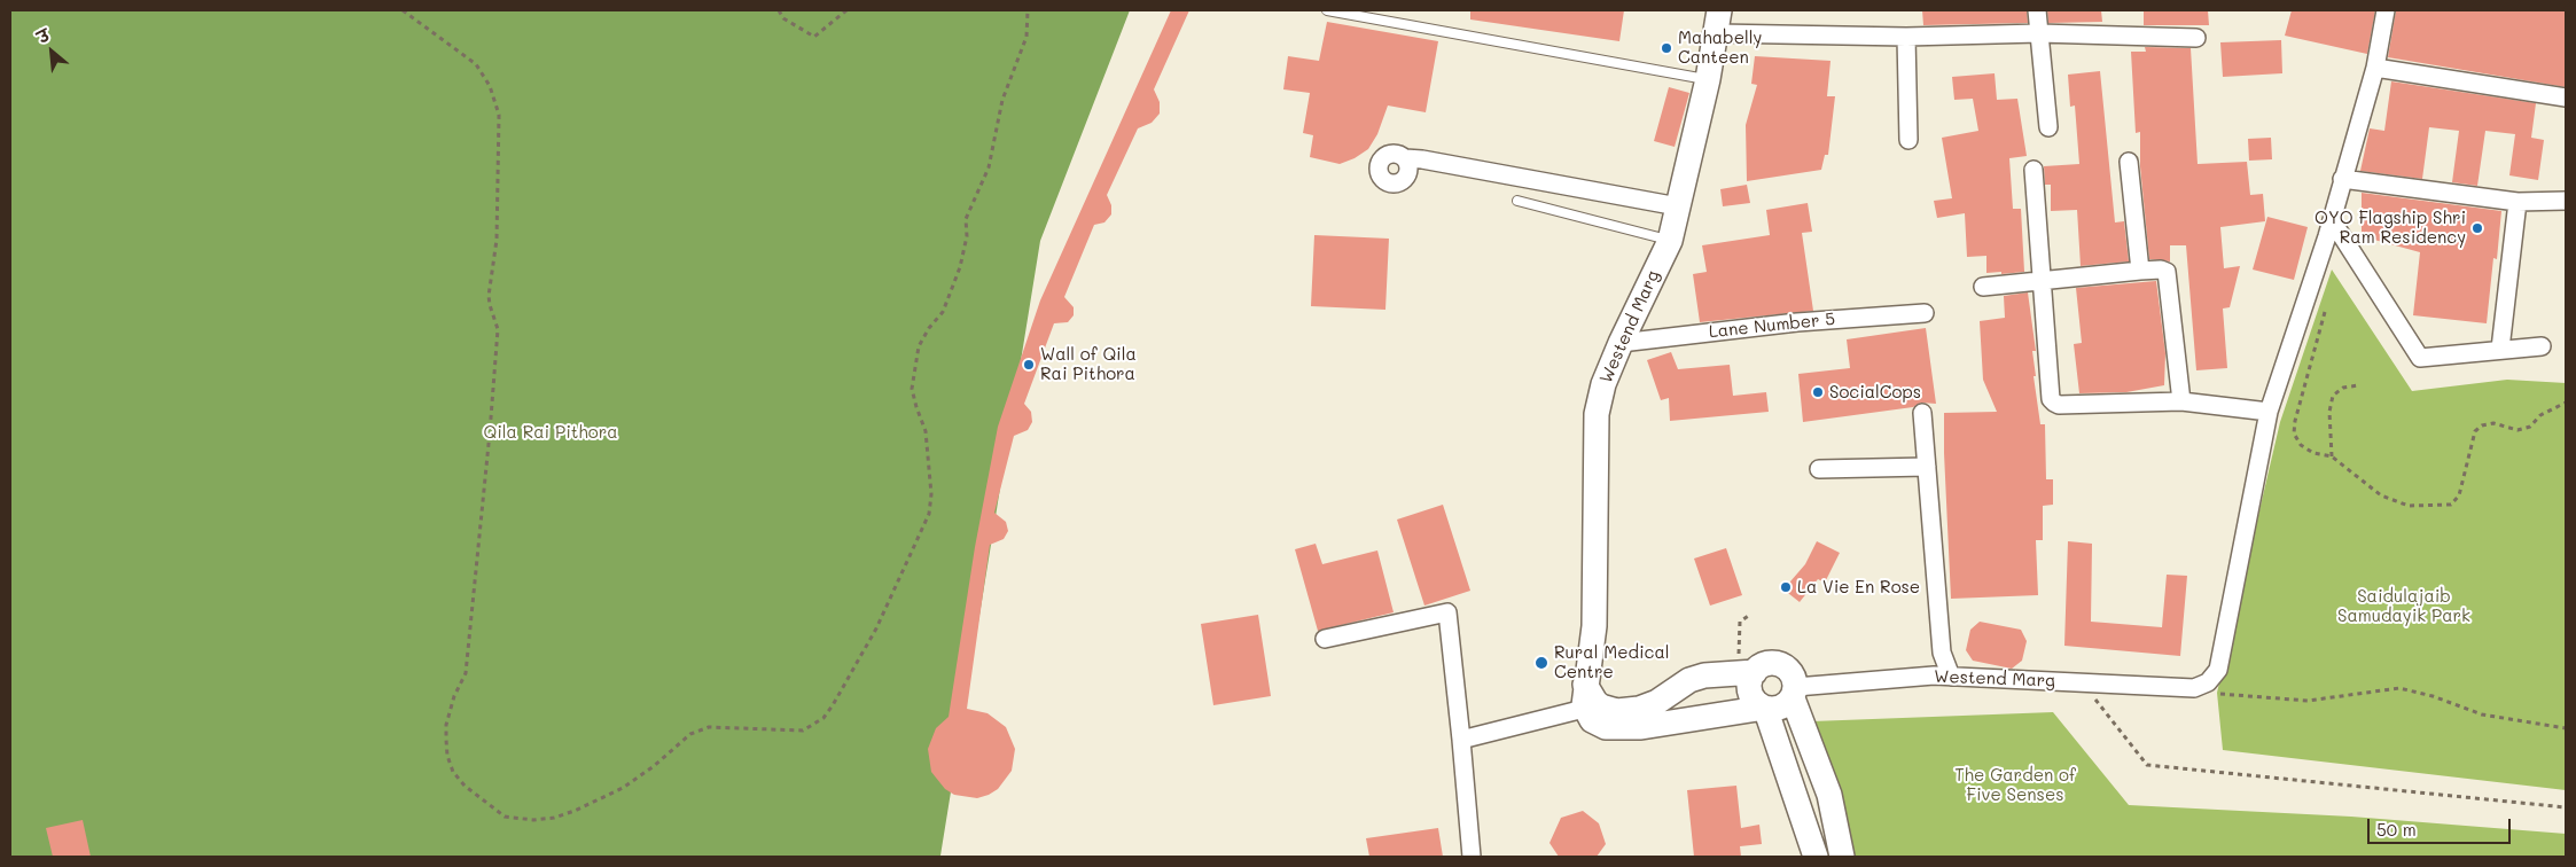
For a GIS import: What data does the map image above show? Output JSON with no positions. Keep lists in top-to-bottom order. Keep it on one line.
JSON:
{"streets":{"street":["Lane Number 5","Westend Marg"]},"crossings":[["Lane Number 5","Westend Marg"]],"parks":["Qila Rai Pithora","Saidulajaib Samudayik Park","The Garden of Five Senses"],"places":["Mahabelly Canteen","OYO Flagship Shri Ram Residency","Wall of Qila Rai Pithora","SocialCops","La Vie En Rose","Rural Medical Centre"],"scale_bar":"50 m","north":"top left"}
